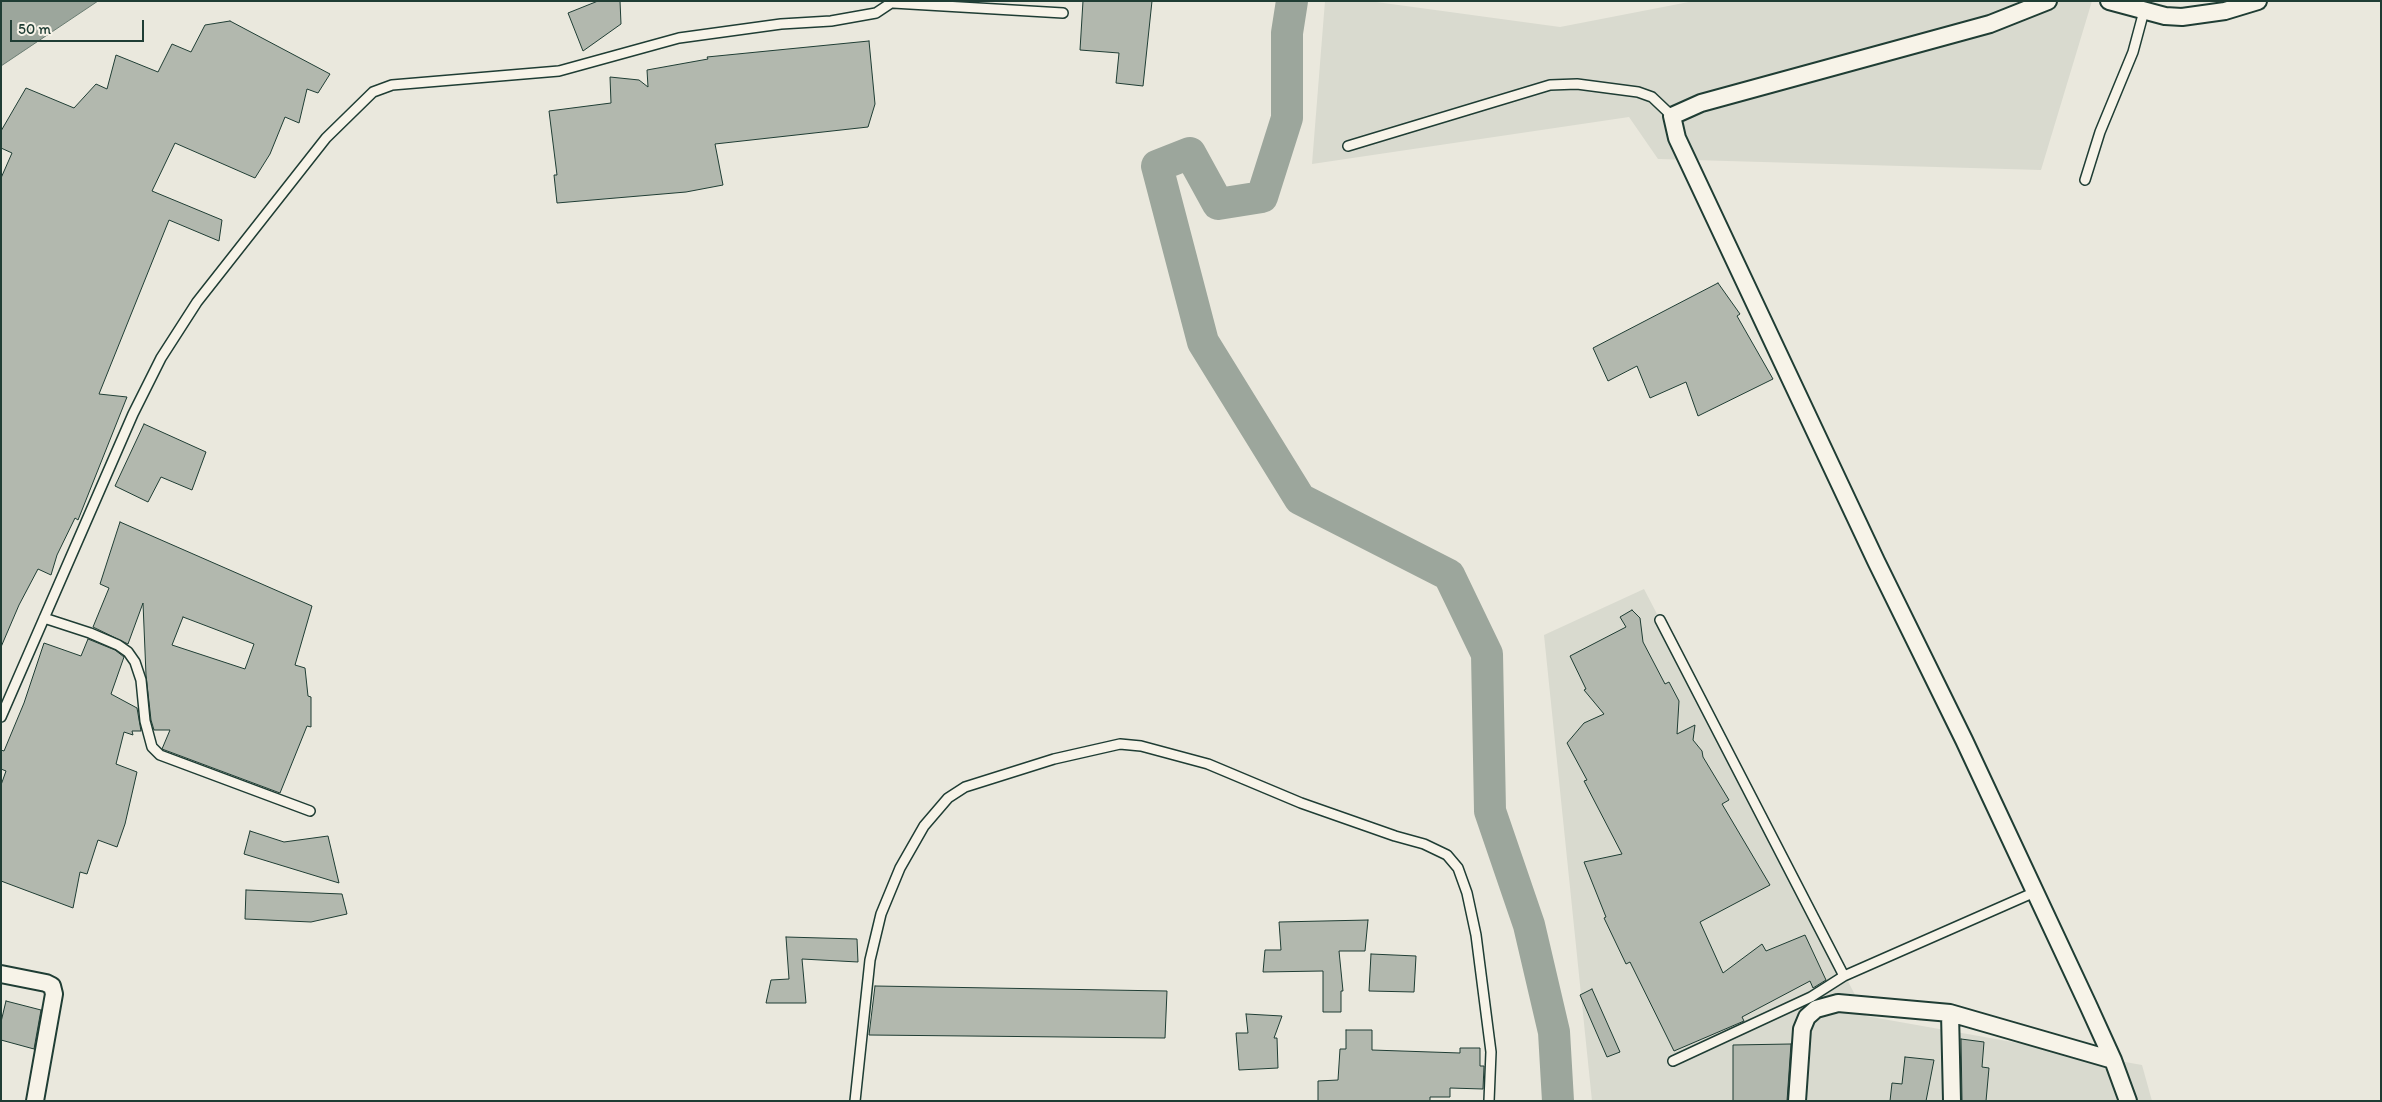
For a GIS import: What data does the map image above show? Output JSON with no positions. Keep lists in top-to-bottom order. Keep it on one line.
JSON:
{"scale_bar":"50 m"}
